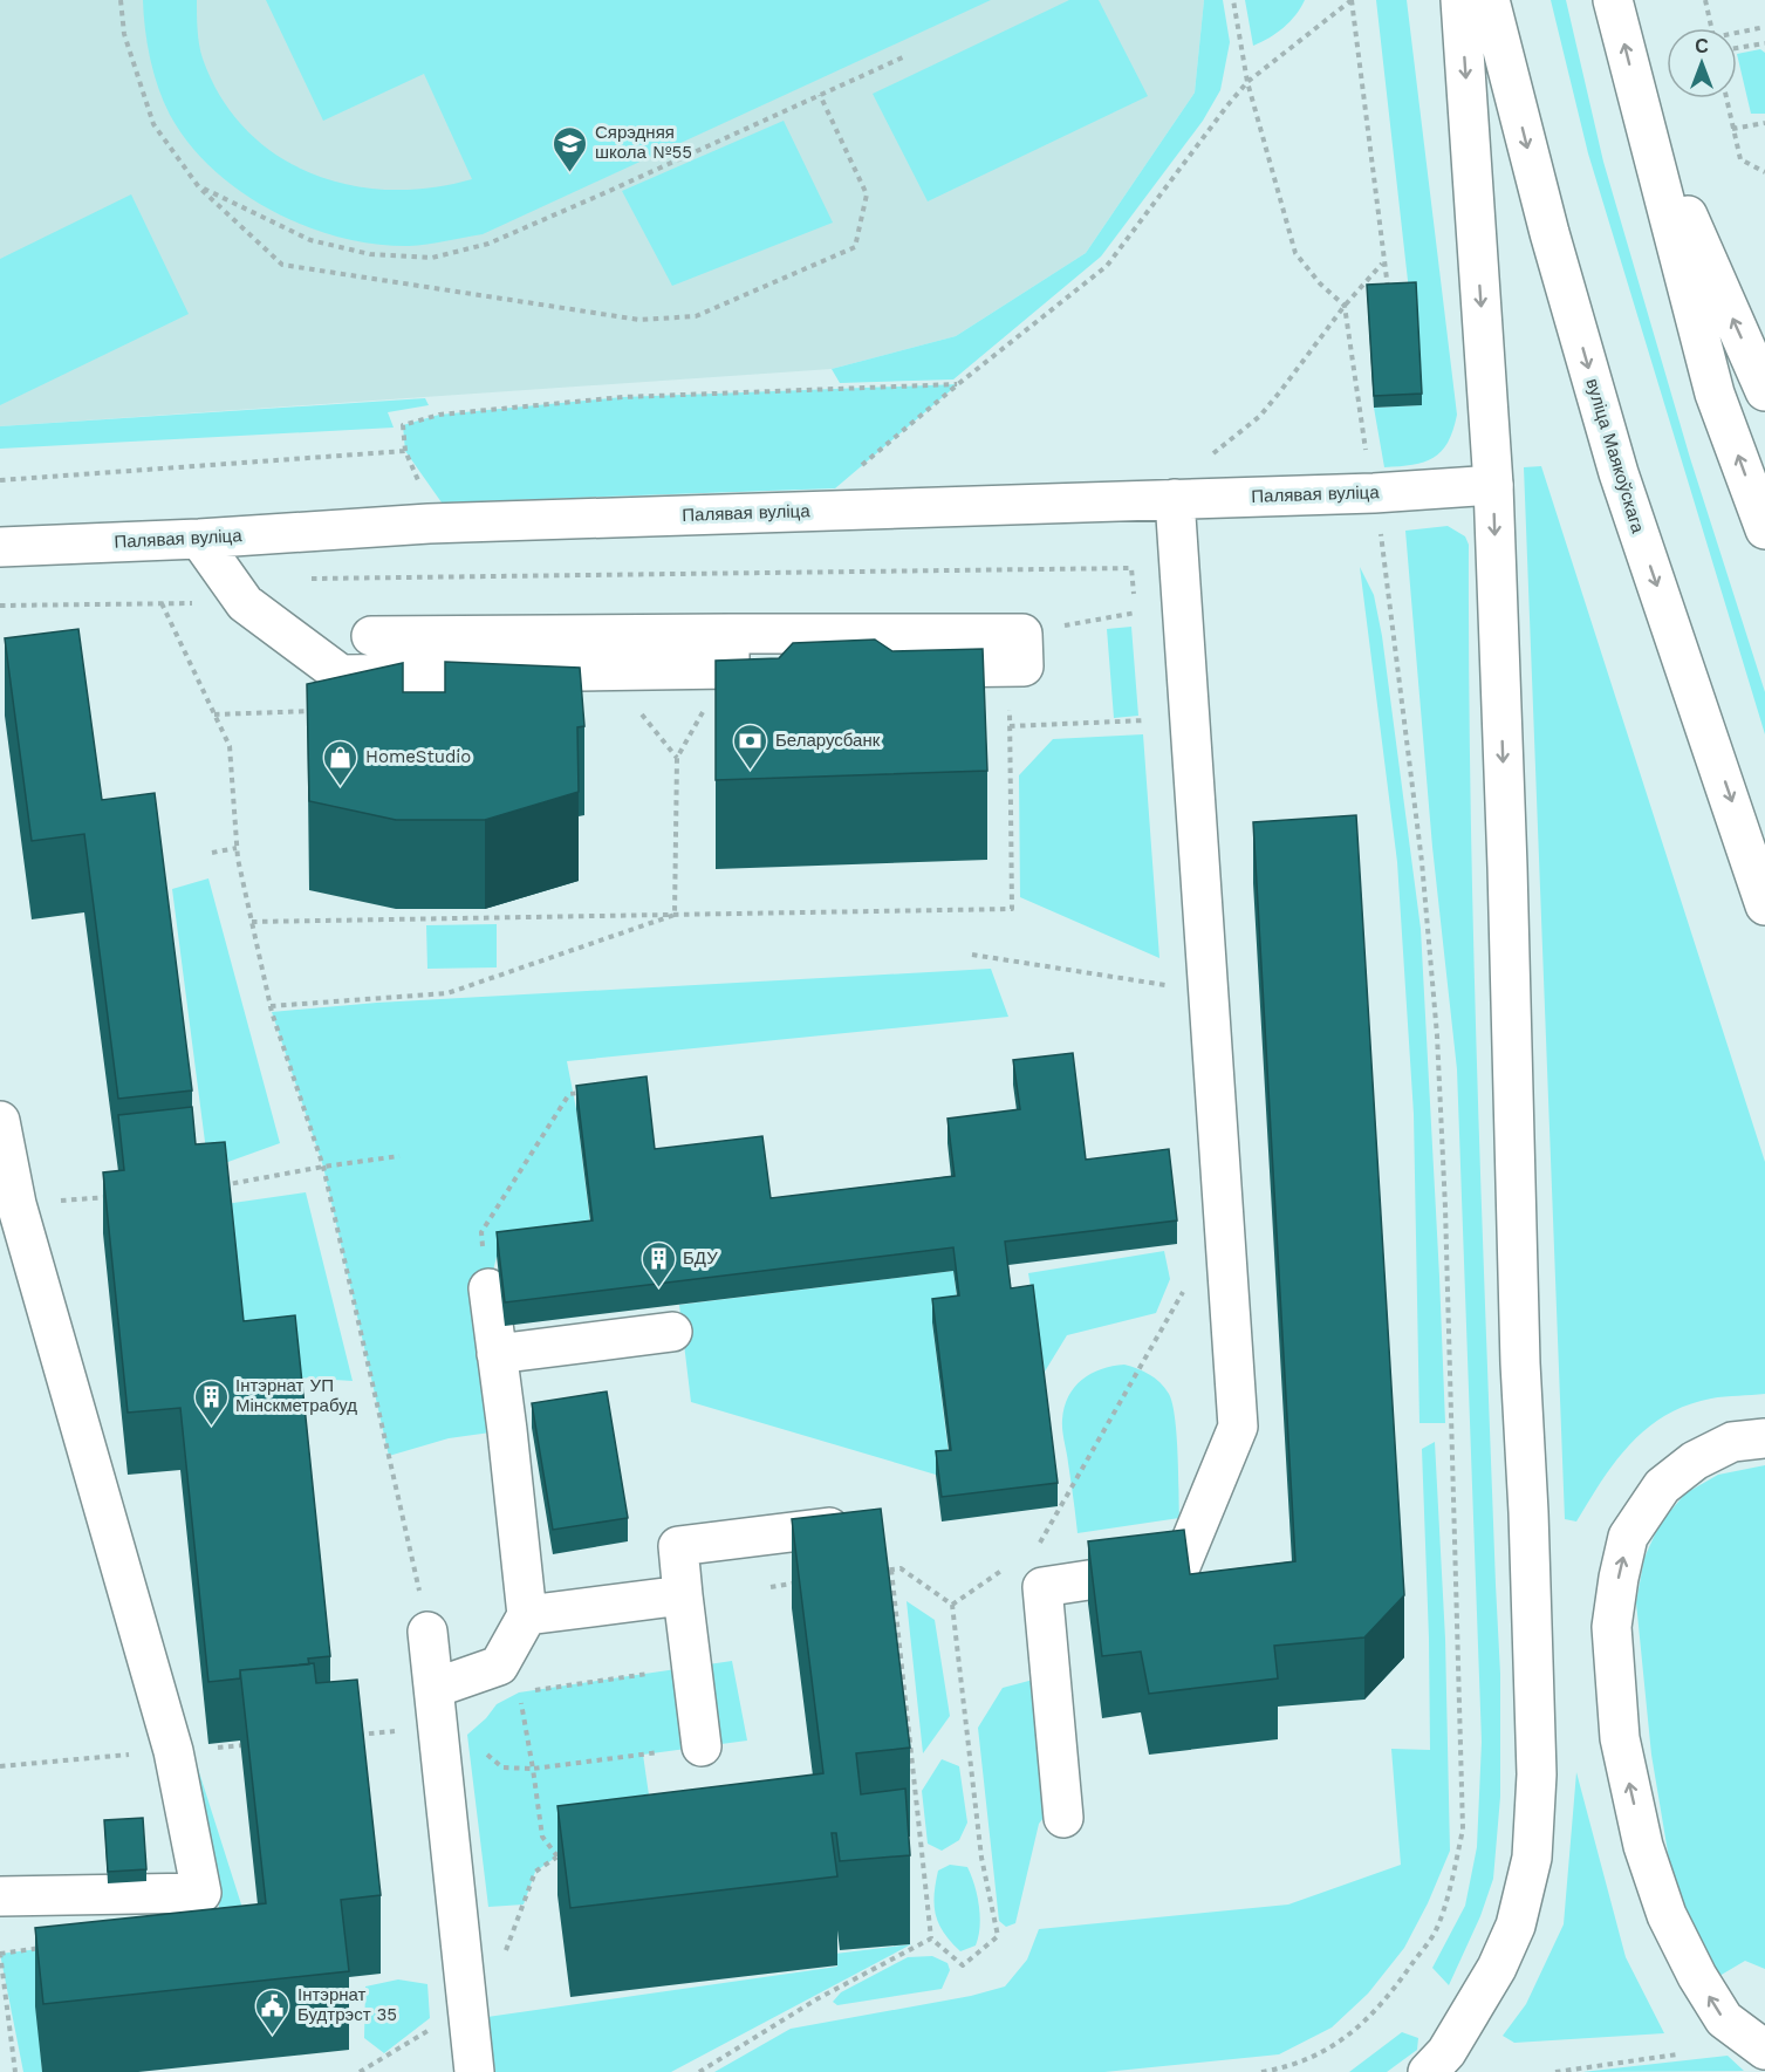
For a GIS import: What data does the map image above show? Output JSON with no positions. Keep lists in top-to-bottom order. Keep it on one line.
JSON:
{"streets":{"main road":["вуліца Маякоўскага","Палявая вуліца"]},"places":{"school or university":["Сярэдняя школа №55"],"bank":["Беларусбанк"],"shop":["HomeStudio"],"building":["БДУ","Інтэрнат УП Мінскметрабуд"],"public building":["Інтэрнат Будтрэст 35"]},"north":"top"}
